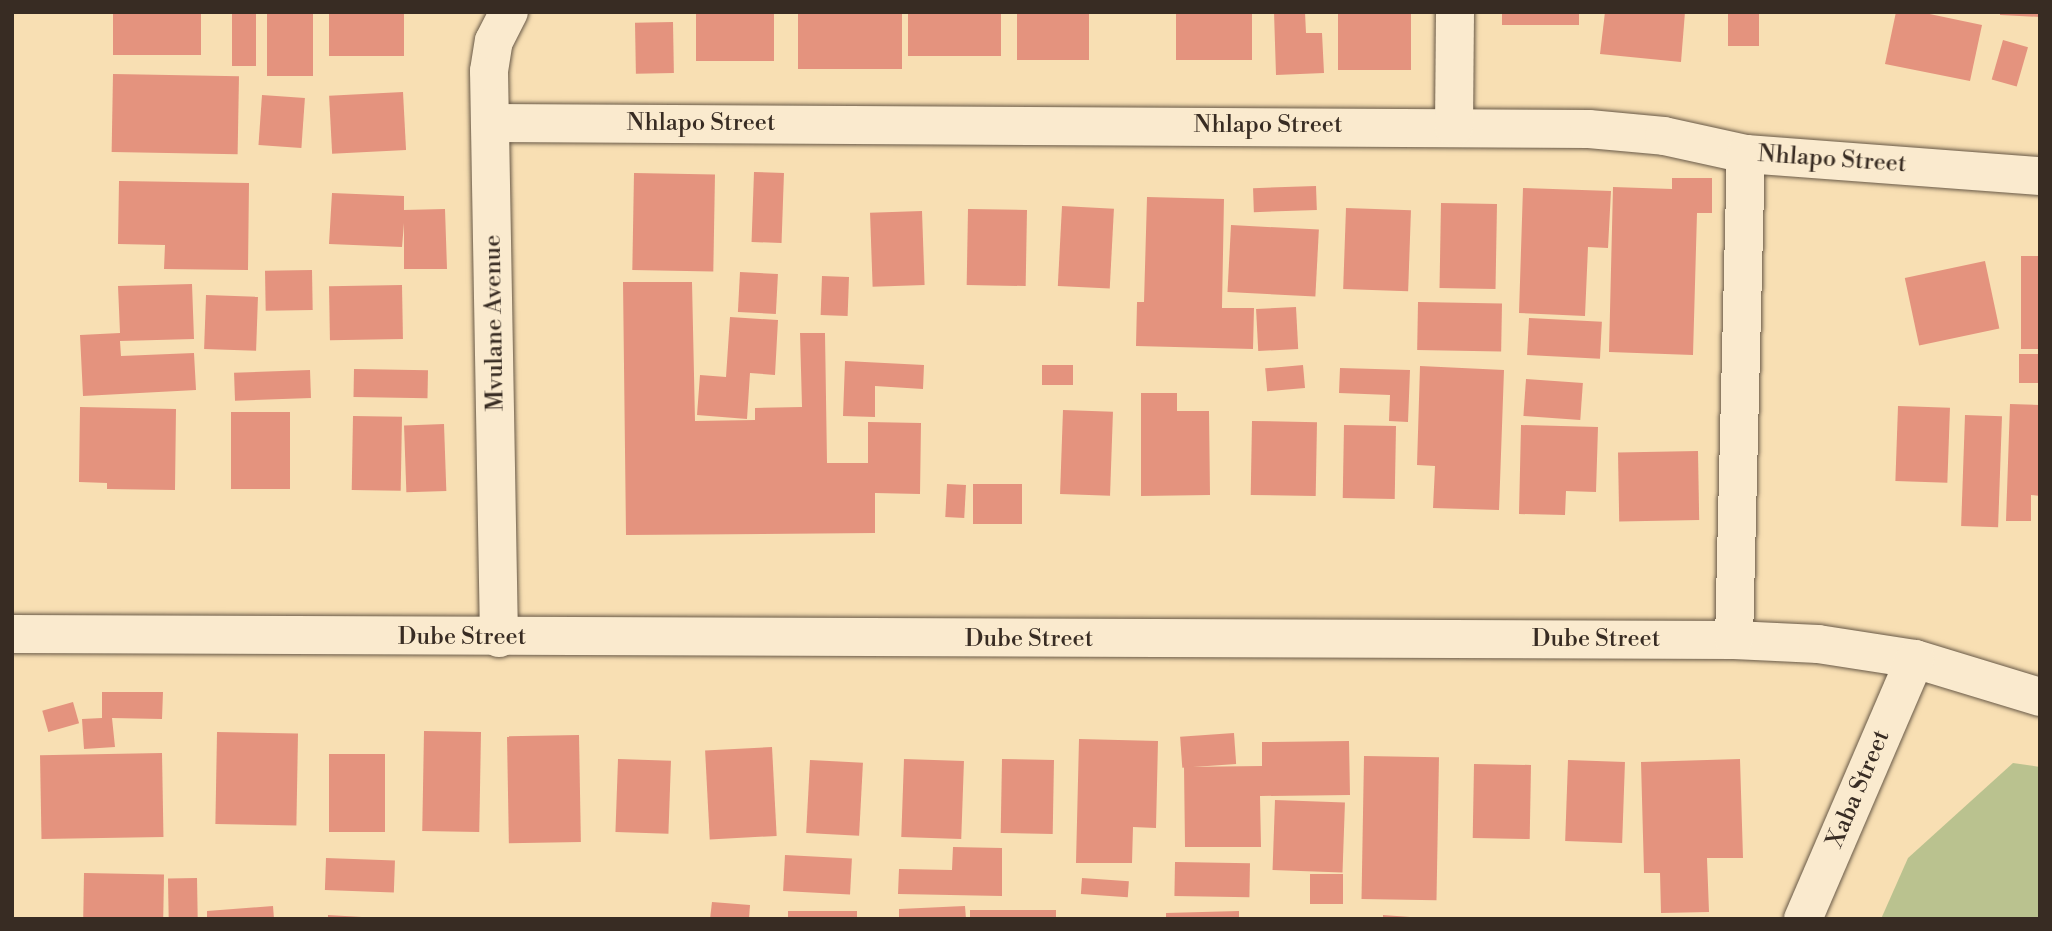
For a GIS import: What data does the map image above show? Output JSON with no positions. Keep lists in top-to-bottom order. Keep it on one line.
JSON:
{"streets":{"street":["Nhlapo Street","Mvulane Avenue","Dube Street","Xaba Street"]},"crossings":[["Nhlapo Street","Mvulane Avenue"],["Mvulane Avenue","Dube Street"],["Dube Street","Xaba Street"]]}
